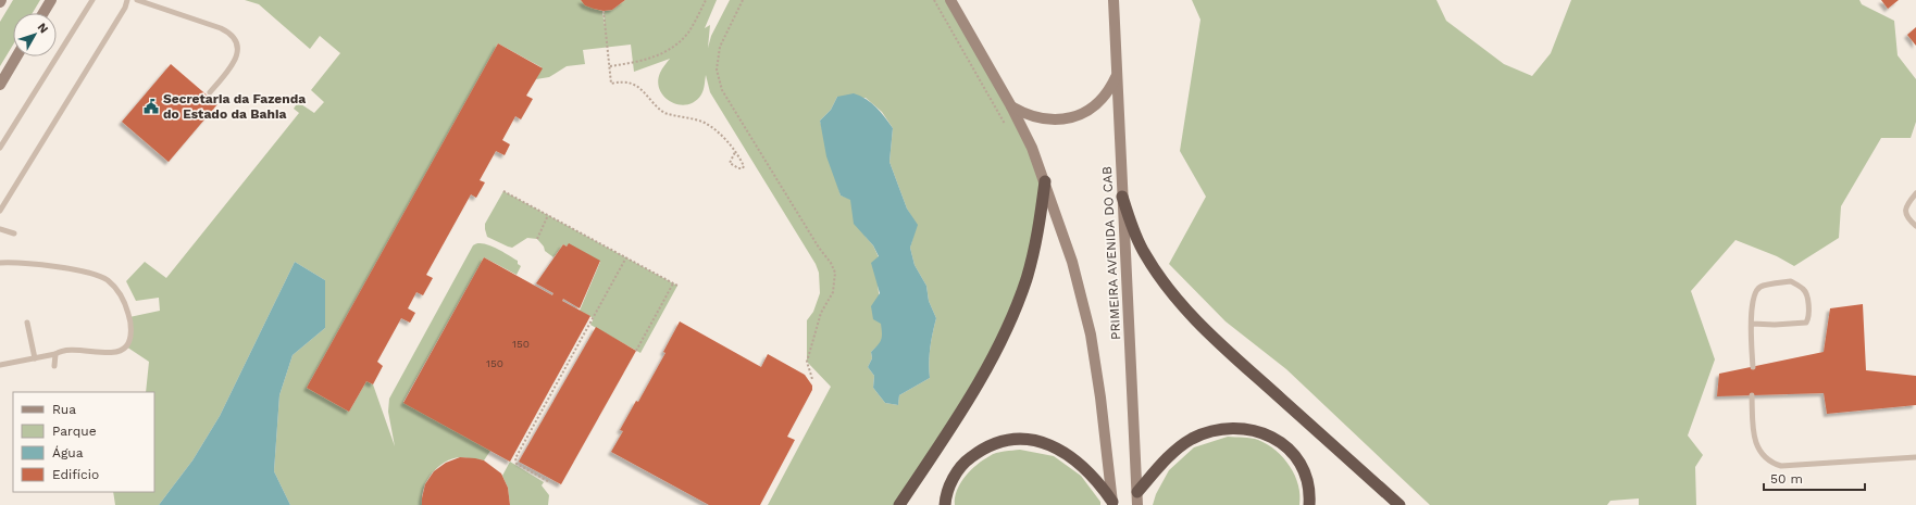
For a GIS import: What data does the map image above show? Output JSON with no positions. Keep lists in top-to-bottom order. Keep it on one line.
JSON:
{"streets":{"main road":["PRIMEIRA AVENIDA DO CAB"]},"places":{"public building":["Secretaria da Fazenda do Estado da Bahia"]},"house_numbers":["150","150"],"legend":["Rua","Parque","Água","Edifício"],"scale_bar":"50 m","north":"top right"}
